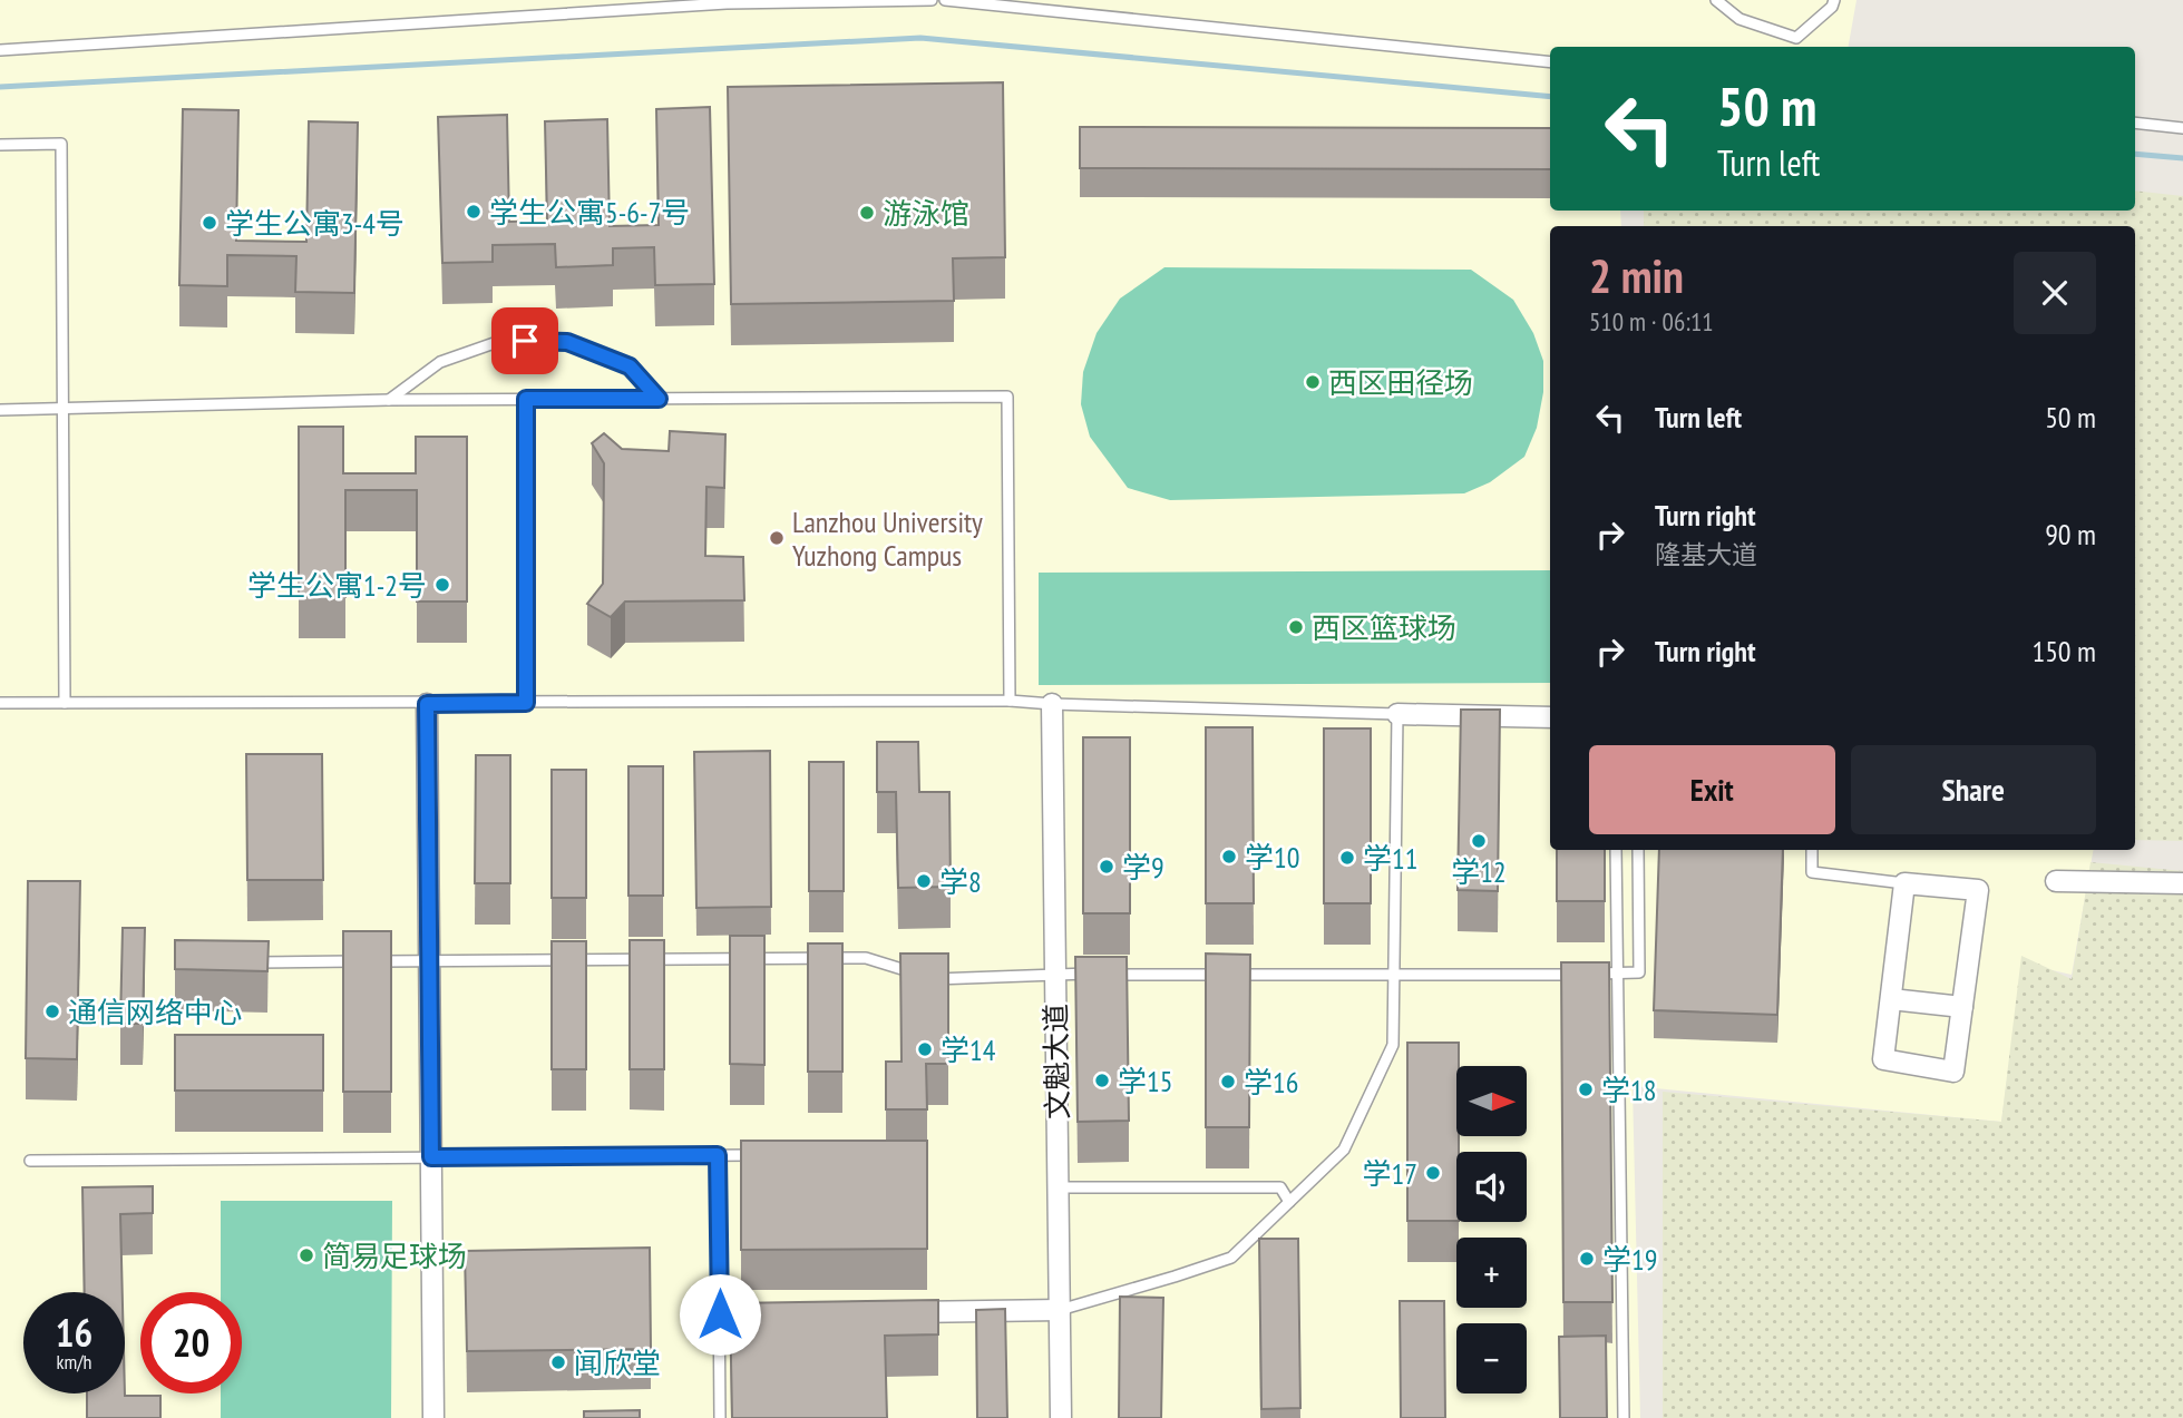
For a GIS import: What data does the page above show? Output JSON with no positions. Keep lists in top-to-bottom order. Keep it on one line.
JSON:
{"streets":{"street":["文魁大道"]},"places":["学生公寓5-6-7号","游泳馆","学生公寓3-4号","西区田径场","Lanzhou University Yuzhong Campus","学生公寓1-2号","西区篮球场","学12","学10","学11","学9","学8","通信网络中心","学14","学15","学16","学18","学17","简易足球场","学19","闻欣堂"],"north":"right","page":{"turn":["50 m","Turn left"],"heading":["2 min","510 m · 06:11"],"list":[{"name":"Turn left","value":"50 m"},{"name":"Turn right","note":"隆基大道","value":"90 m"},{"name":"Turn right","value":"150 m"}],"buttons":["Exit","Share"],"map_buttons":["+","−"],"speed":"16 km/h","limit":"20"}}
